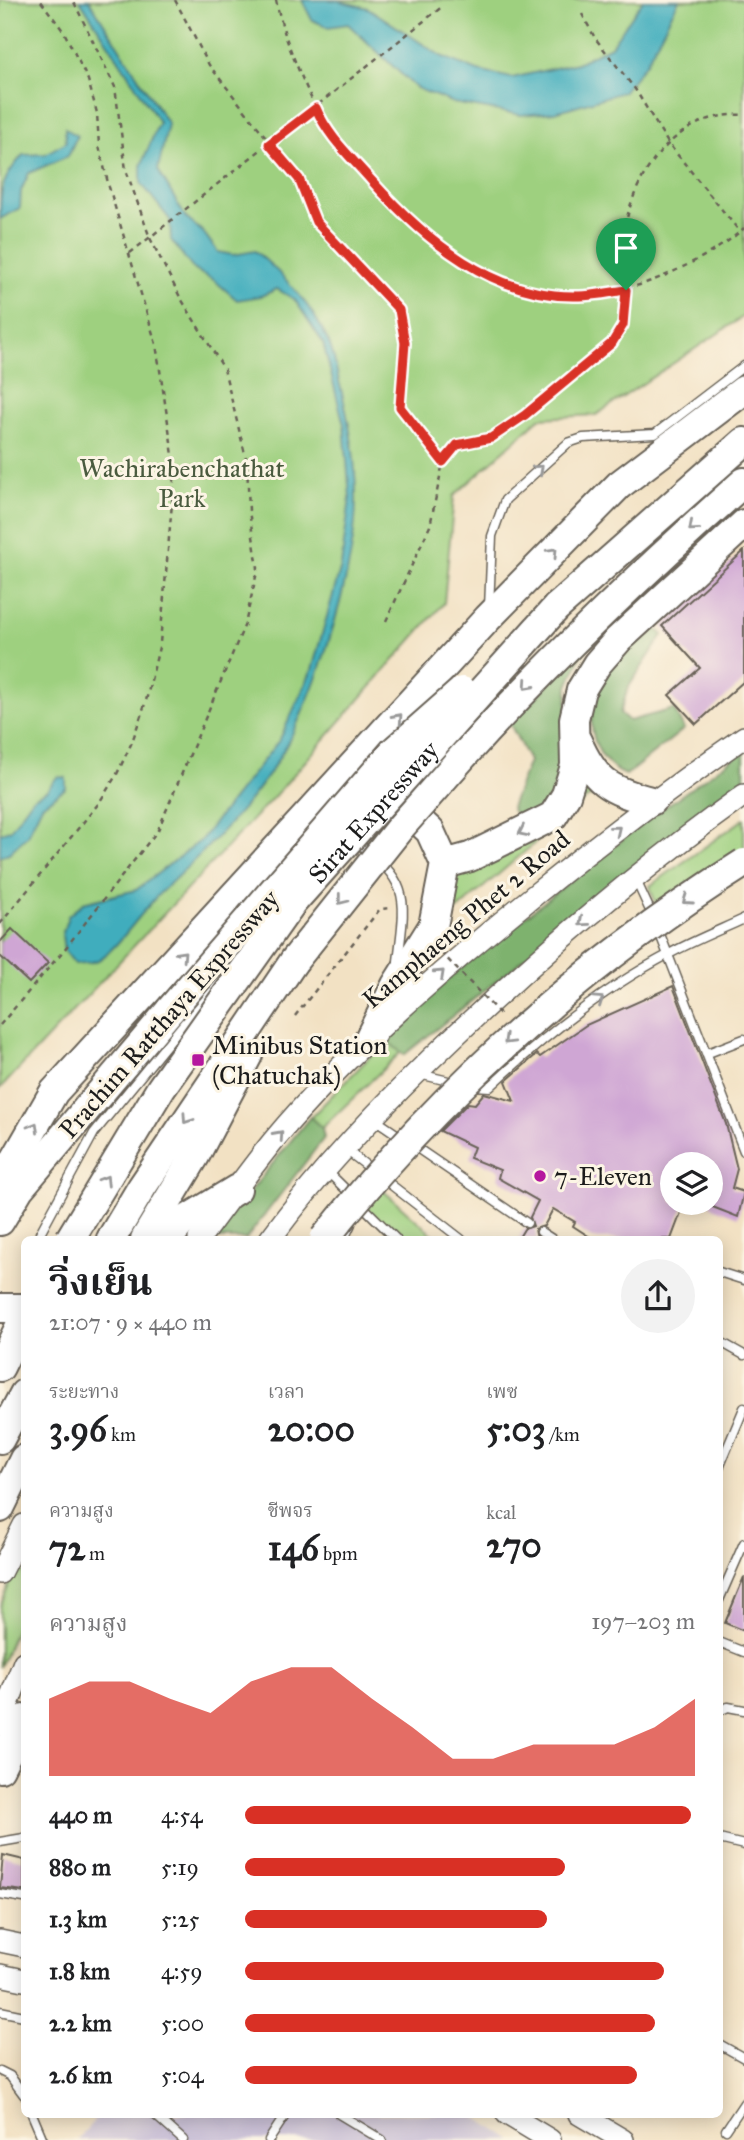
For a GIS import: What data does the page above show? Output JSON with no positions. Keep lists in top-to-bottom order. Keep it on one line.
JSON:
{"streets":{"highway":["Sirat Expressway","Prachim Ratthaya Expressway"],"main road":["Kamphaeng Phet 2 Road"]},"crossings":[["Sirat Expressway","Prachim Ratthaya Expressway"]],"parks":["Wachirabenchathat Park"],"places":{"transit":["Minibus Station (Chatuchak)"],"other":["7-Eleven"]},"page":{"heading":["วิ่งเย็น","21:07 · 9 × 440 m"],"stats":[["ระยะทาง","3.96 km"],["เวลา","20:00"],["เพซ","5:03 /km"],["ความสูง","72 m"],["ชีพจร","146 bpm"],["kcal","270"]],"chart":["ความสูง","197–203 m"],"list":[{"name":"440 m","note":"4:54"},{"name":"880 m","note":"5:19"},{"name":"1.3 km","note":"5:25"},{"name":"1.8 km","note":"4:59"},{"name":"2.2 km","note":"5:00"},{"name":"2.6 km","note":"5:04"}]}}
